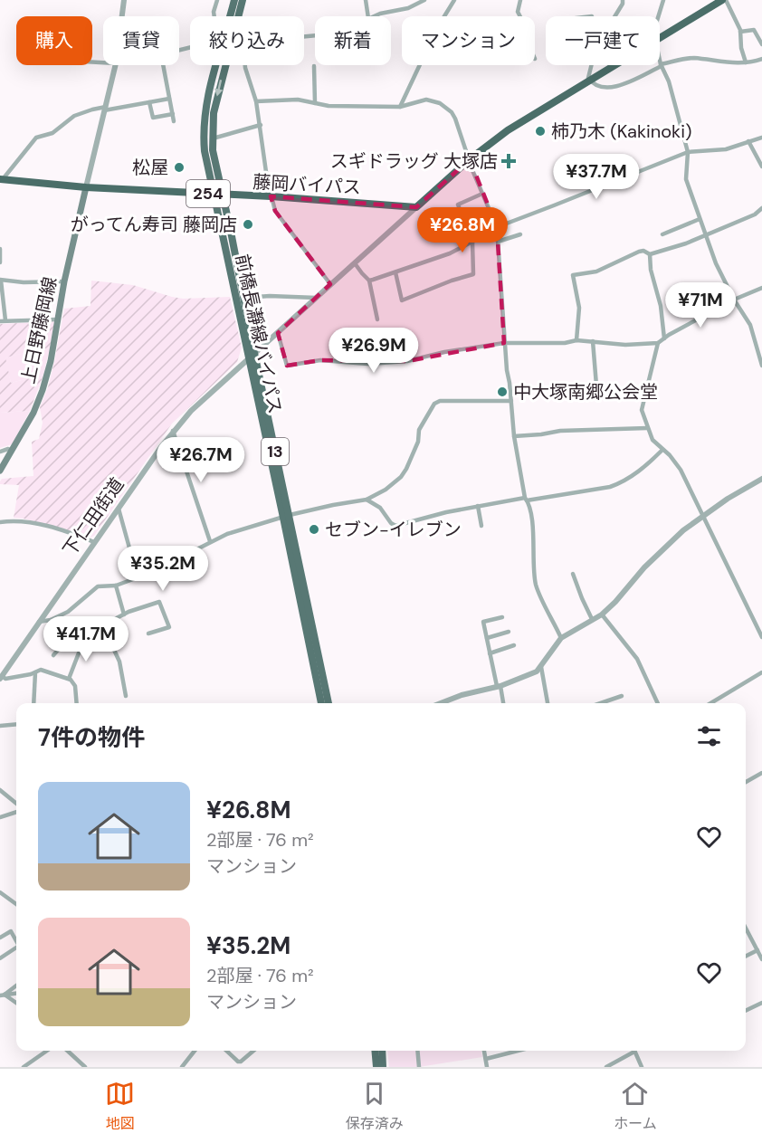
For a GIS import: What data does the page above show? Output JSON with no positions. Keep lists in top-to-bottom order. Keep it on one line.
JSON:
{"streets":{"highway":["藤岡バイパス","254"],"main road":["上日野藤岡線","前橋長瀞線バイパス","13"],"street":["下仁田街道"]},"crossings":[["藤岡バイパス","上日野藤岡線"],["藤岡バイパス","前橋長瀞線バイパス"],["藤岡バイパス","下仁田街道"],["前橋長瀞線バイパス","下仁田街道"]],"places":{"other":["柿乃木 (Kakinoki)","松屋","がってん寿司 藤岡店","中大塚南郷公会堂","セブン-イレブン"],"health":["スギドラッグ 大塚店"]},"page":{"chip":["購入","賃貸","絞り込み","新着","マンション","一戸建て"],"price":["¥37.7M","¥26.8M","¥71M","¥26.9M","¥26.7M","¥35.2M","¥41.7M"],"heading":"7件の物件","list":[{"name":"¥26.8M","note":"2部屋 · 76 m² · マンション"},{"name":"¥35.2M","note":"2部屋 · 76 m² · マンション"}],"tabs":["地図","保存済み","ホーム"]}}
